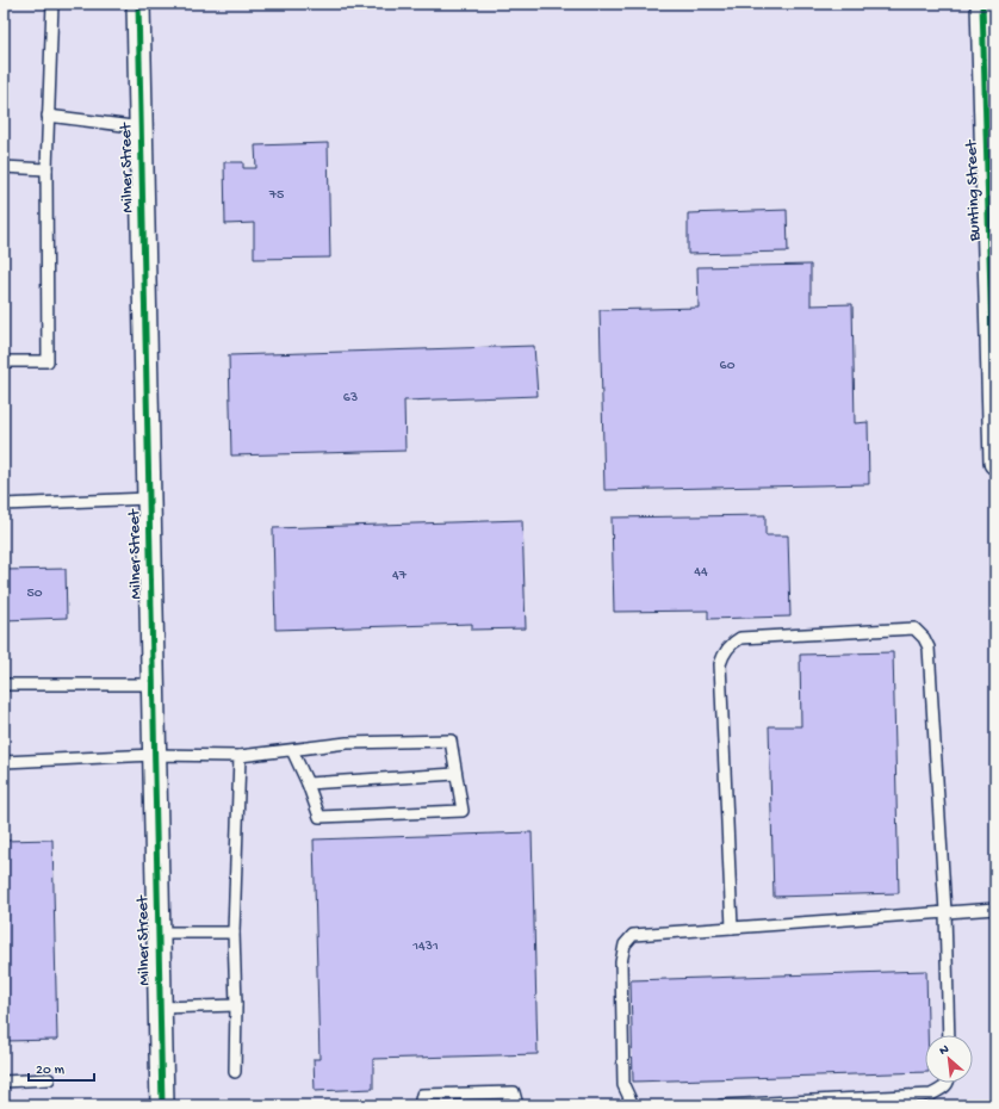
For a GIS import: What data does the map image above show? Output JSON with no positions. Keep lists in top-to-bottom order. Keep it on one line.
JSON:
{"streets":{"street":["Milner Street","Bunting Street"]},"house_numbers":["75","60","63","44","47","50","1431"],"scale_bar":"20 m","north":"top left"}
